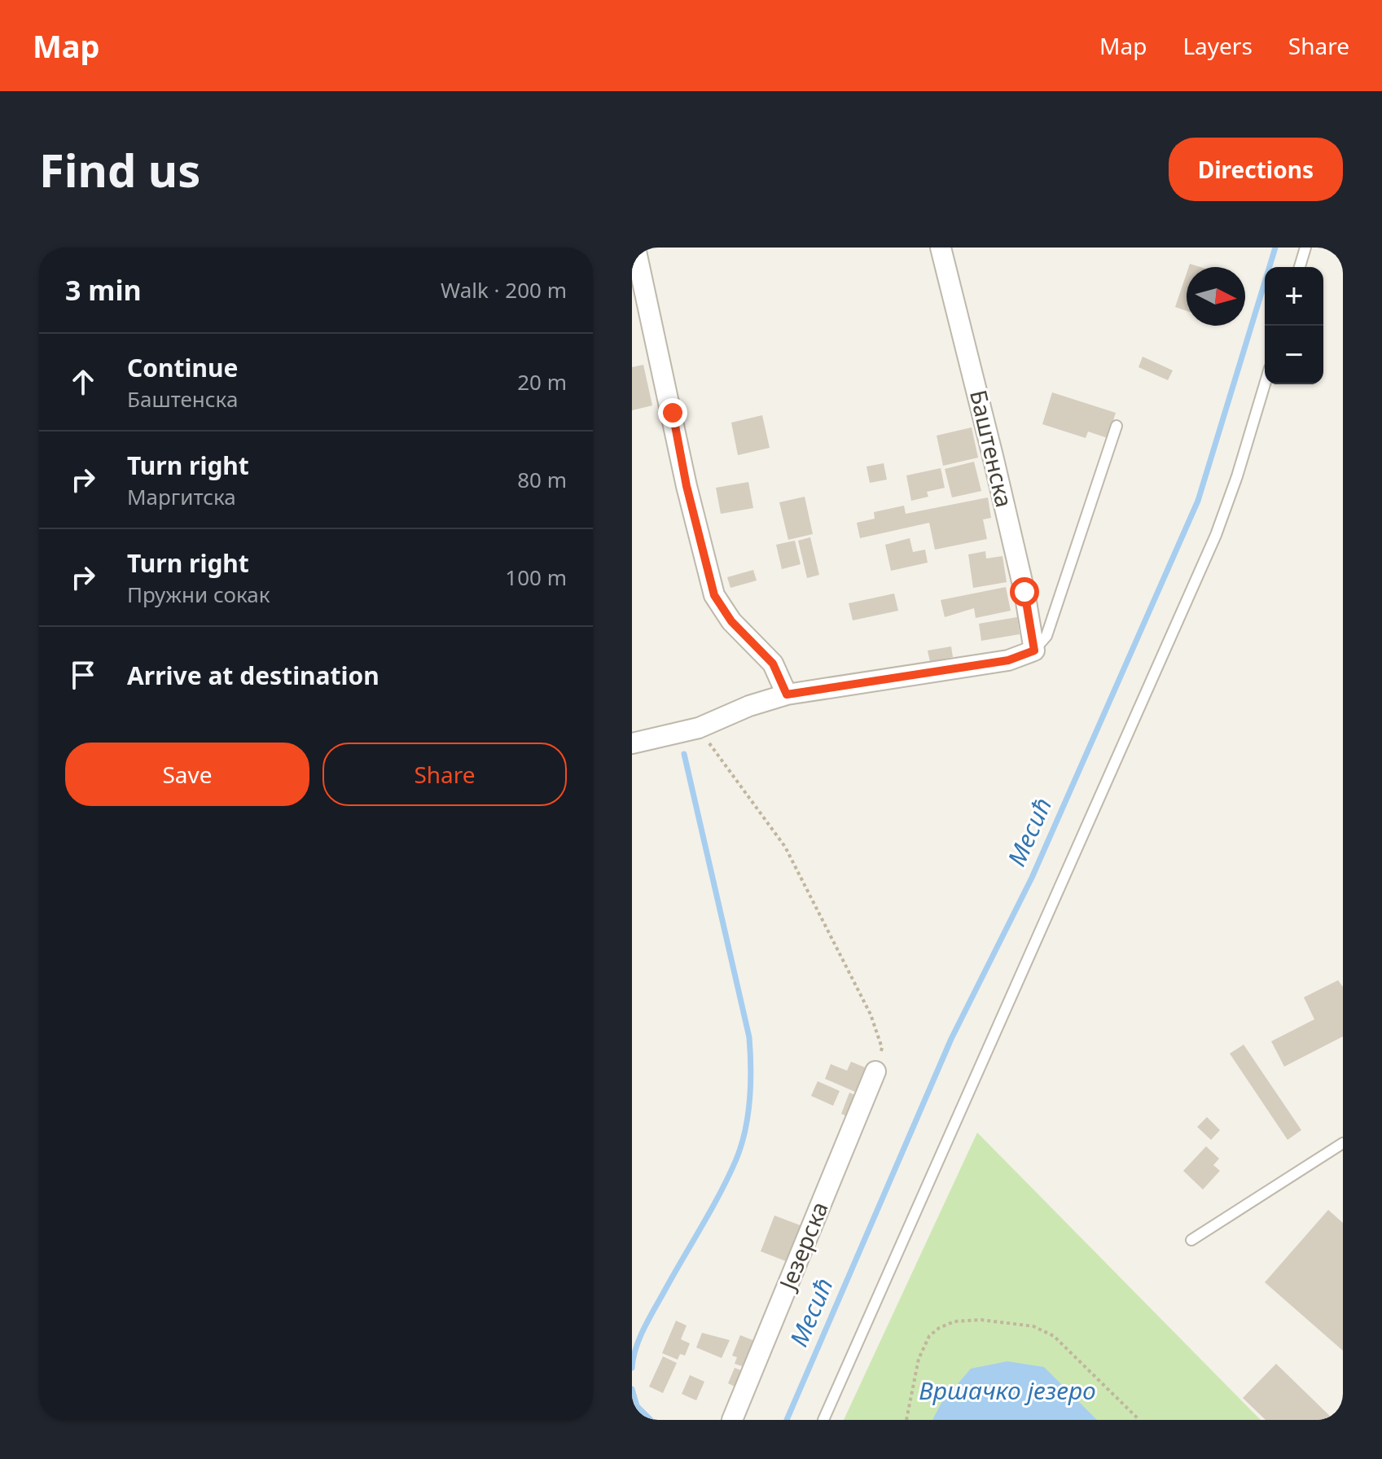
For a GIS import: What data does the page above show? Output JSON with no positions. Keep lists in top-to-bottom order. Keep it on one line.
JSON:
{"streets":{"street":["Баштенска","Језерска"]},"water":["Месић","Вршачко језеро"],"north":"right","page":{"header":"Map","nav":["Map","Layers","Share"],"buttons":["Directions",["Save","Share"]],"title":"Find us","heading":["3 min","Walk · 200 m"],"map_buttons":["+","−"],"list":[["Continue","Баштенска","20 m"],["Turn right","Маргитска","80 m"],["Turn right","Пружни сокак","100 m"],"Arrive at destination"]}}
